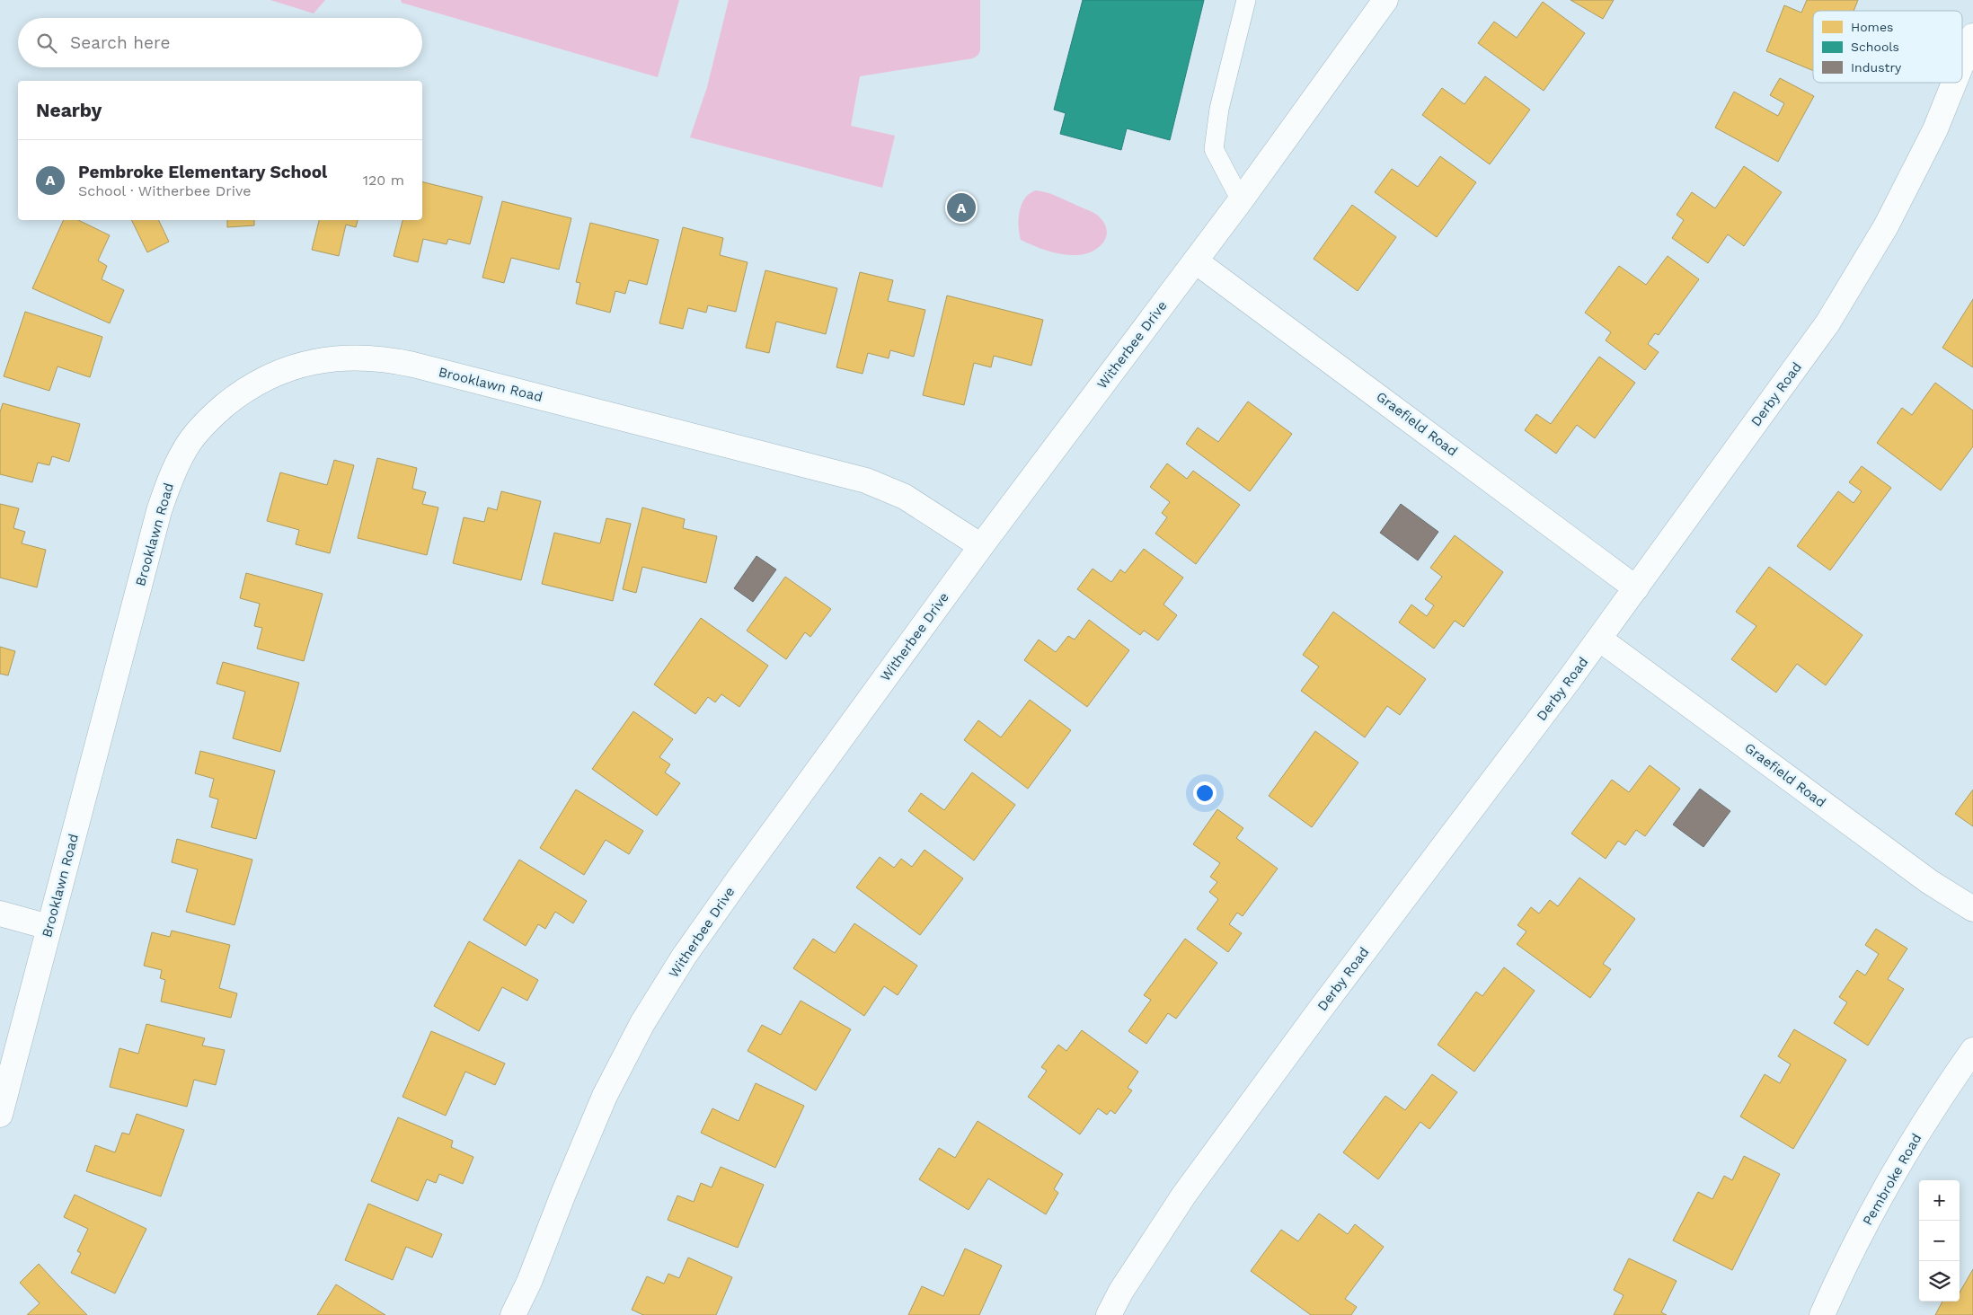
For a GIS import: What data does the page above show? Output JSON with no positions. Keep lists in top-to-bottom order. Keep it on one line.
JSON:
{"streets":{"street":["Witherbee Drive","Brooklawn Road","Derby Road","Graefield Road","Pembroke Road"]},"crossings":[["Witherbee Drive","Brooklawn Road"],["Witherbee Drive","Graefield Road"],["Derby Road","Graefield Road"]],"legend":["Homes","Schools","Industry"],"page":{"search":"Search here","heading":"Nearby","list":[{"mark":"A","name":"Pembroke Elementary School","note":"School · Witherbee Drive","value":"120 m"}],"pins":"A","map_buttons":["+","−"]}}
